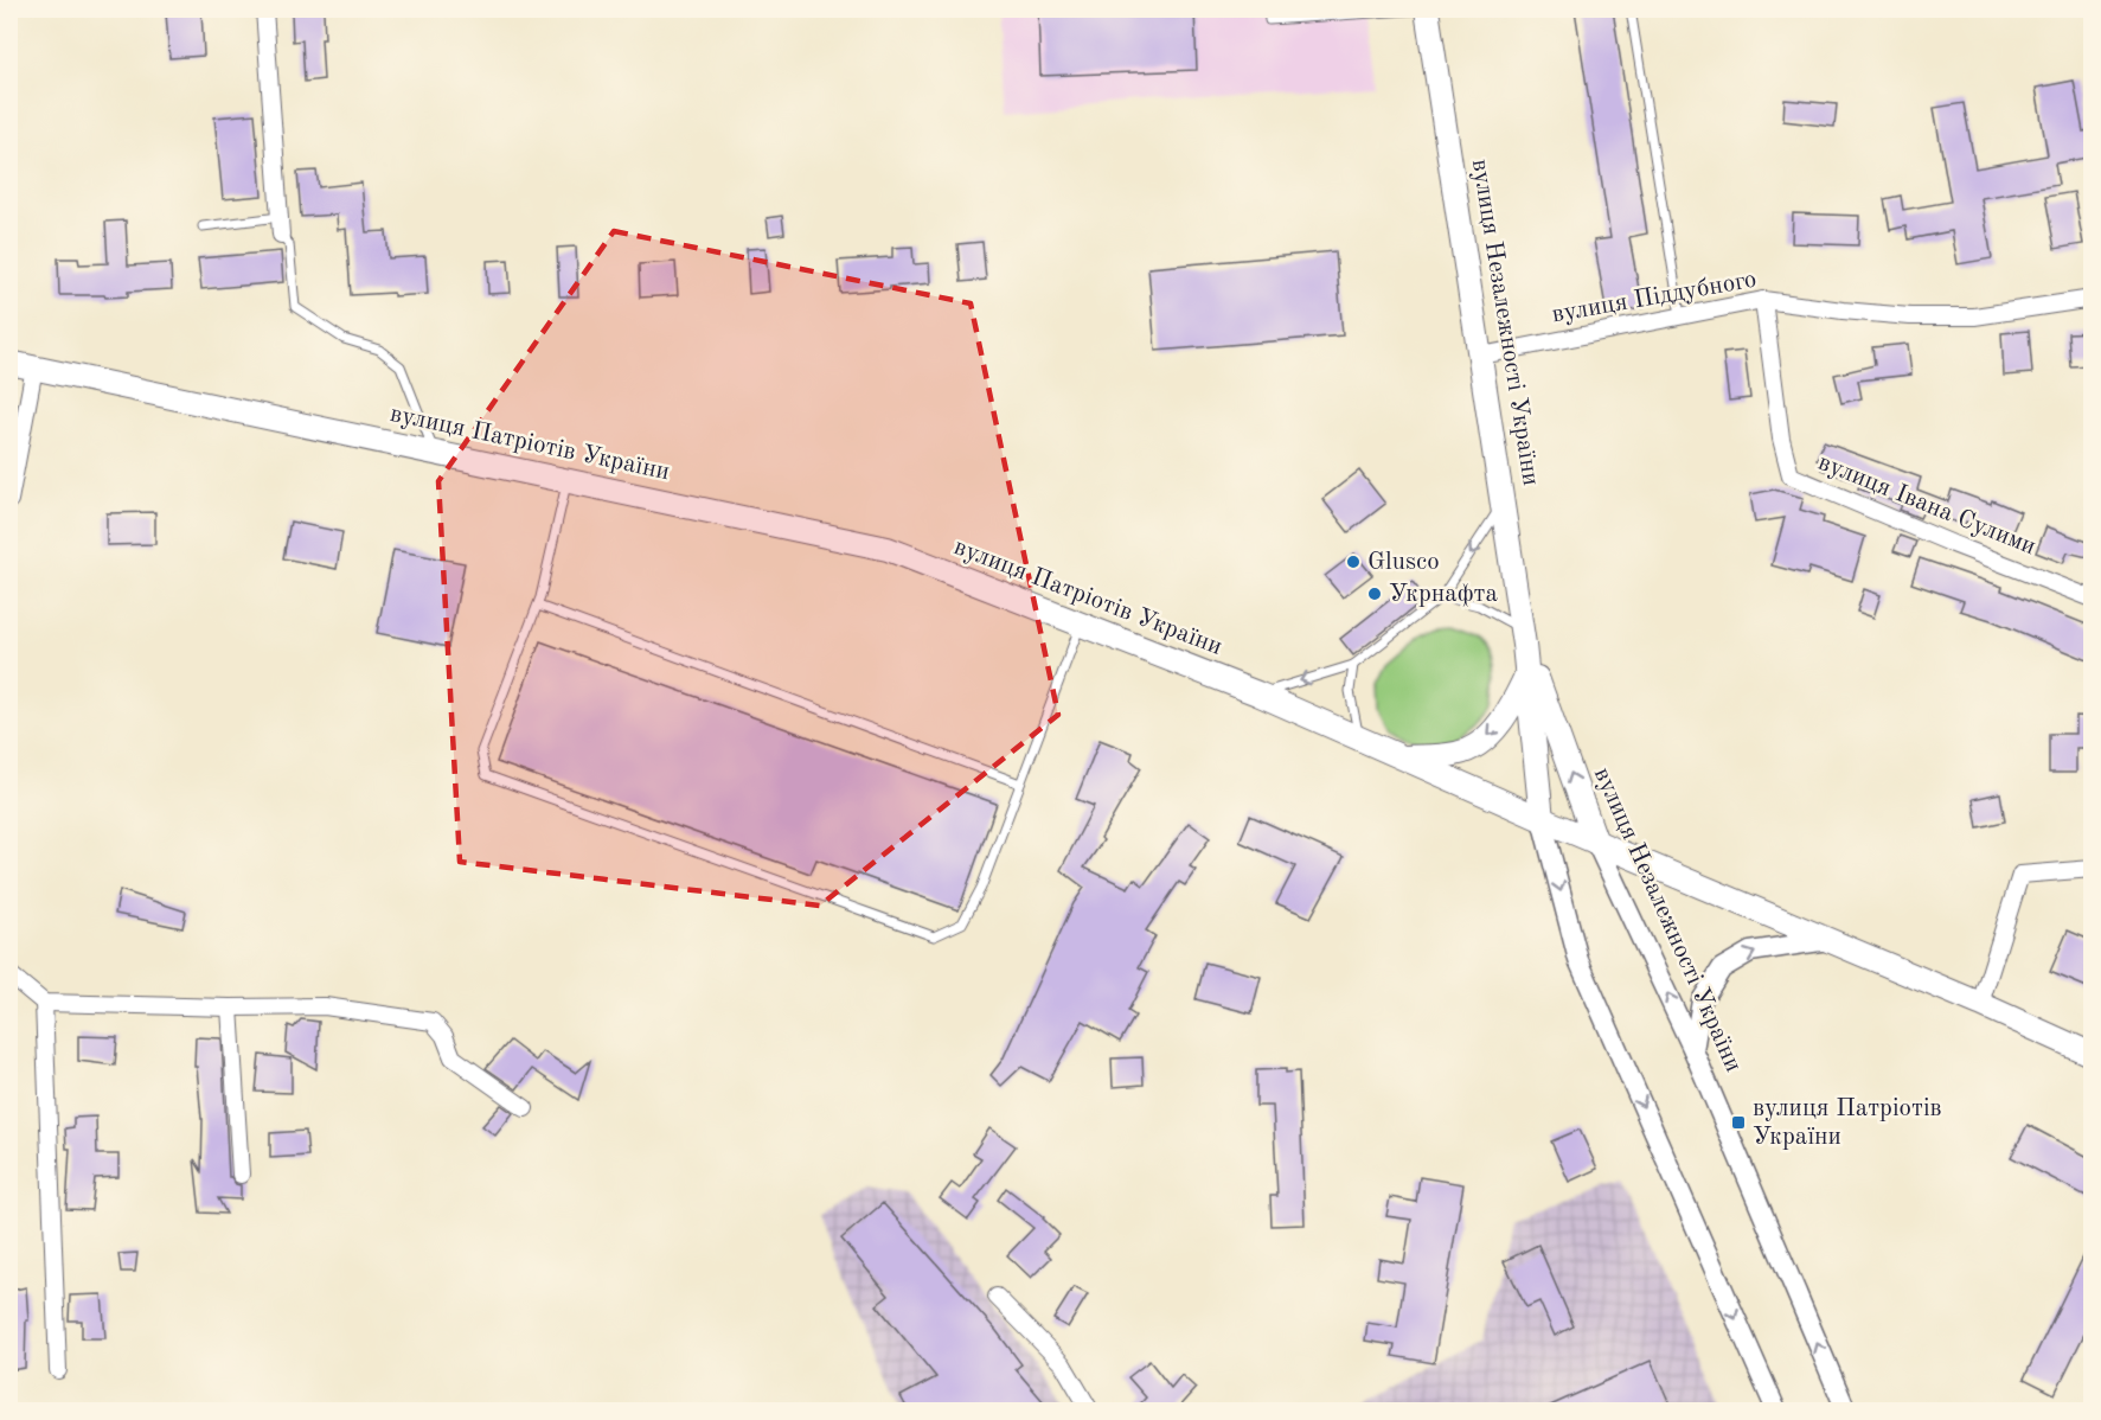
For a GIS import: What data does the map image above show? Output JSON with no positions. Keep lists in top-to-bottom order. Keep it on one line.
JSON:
{"streets":{"main road":["вулиця Незалежності України","вулиця Патріотів України"],"street":["вулиця Піддубного","вулиця Івана Сулими"]},"crossings":[["вулиця Піддубного","вулиця Незалежності України"],["вулиця Піддубного","вулиця Івана Сулими"],["вулиця Незалежності України","вулиця Патріотів України"]],"places":{"other":["Glusco","Укрнафта"],"transit":["вулиця Патріотів України"]}}
